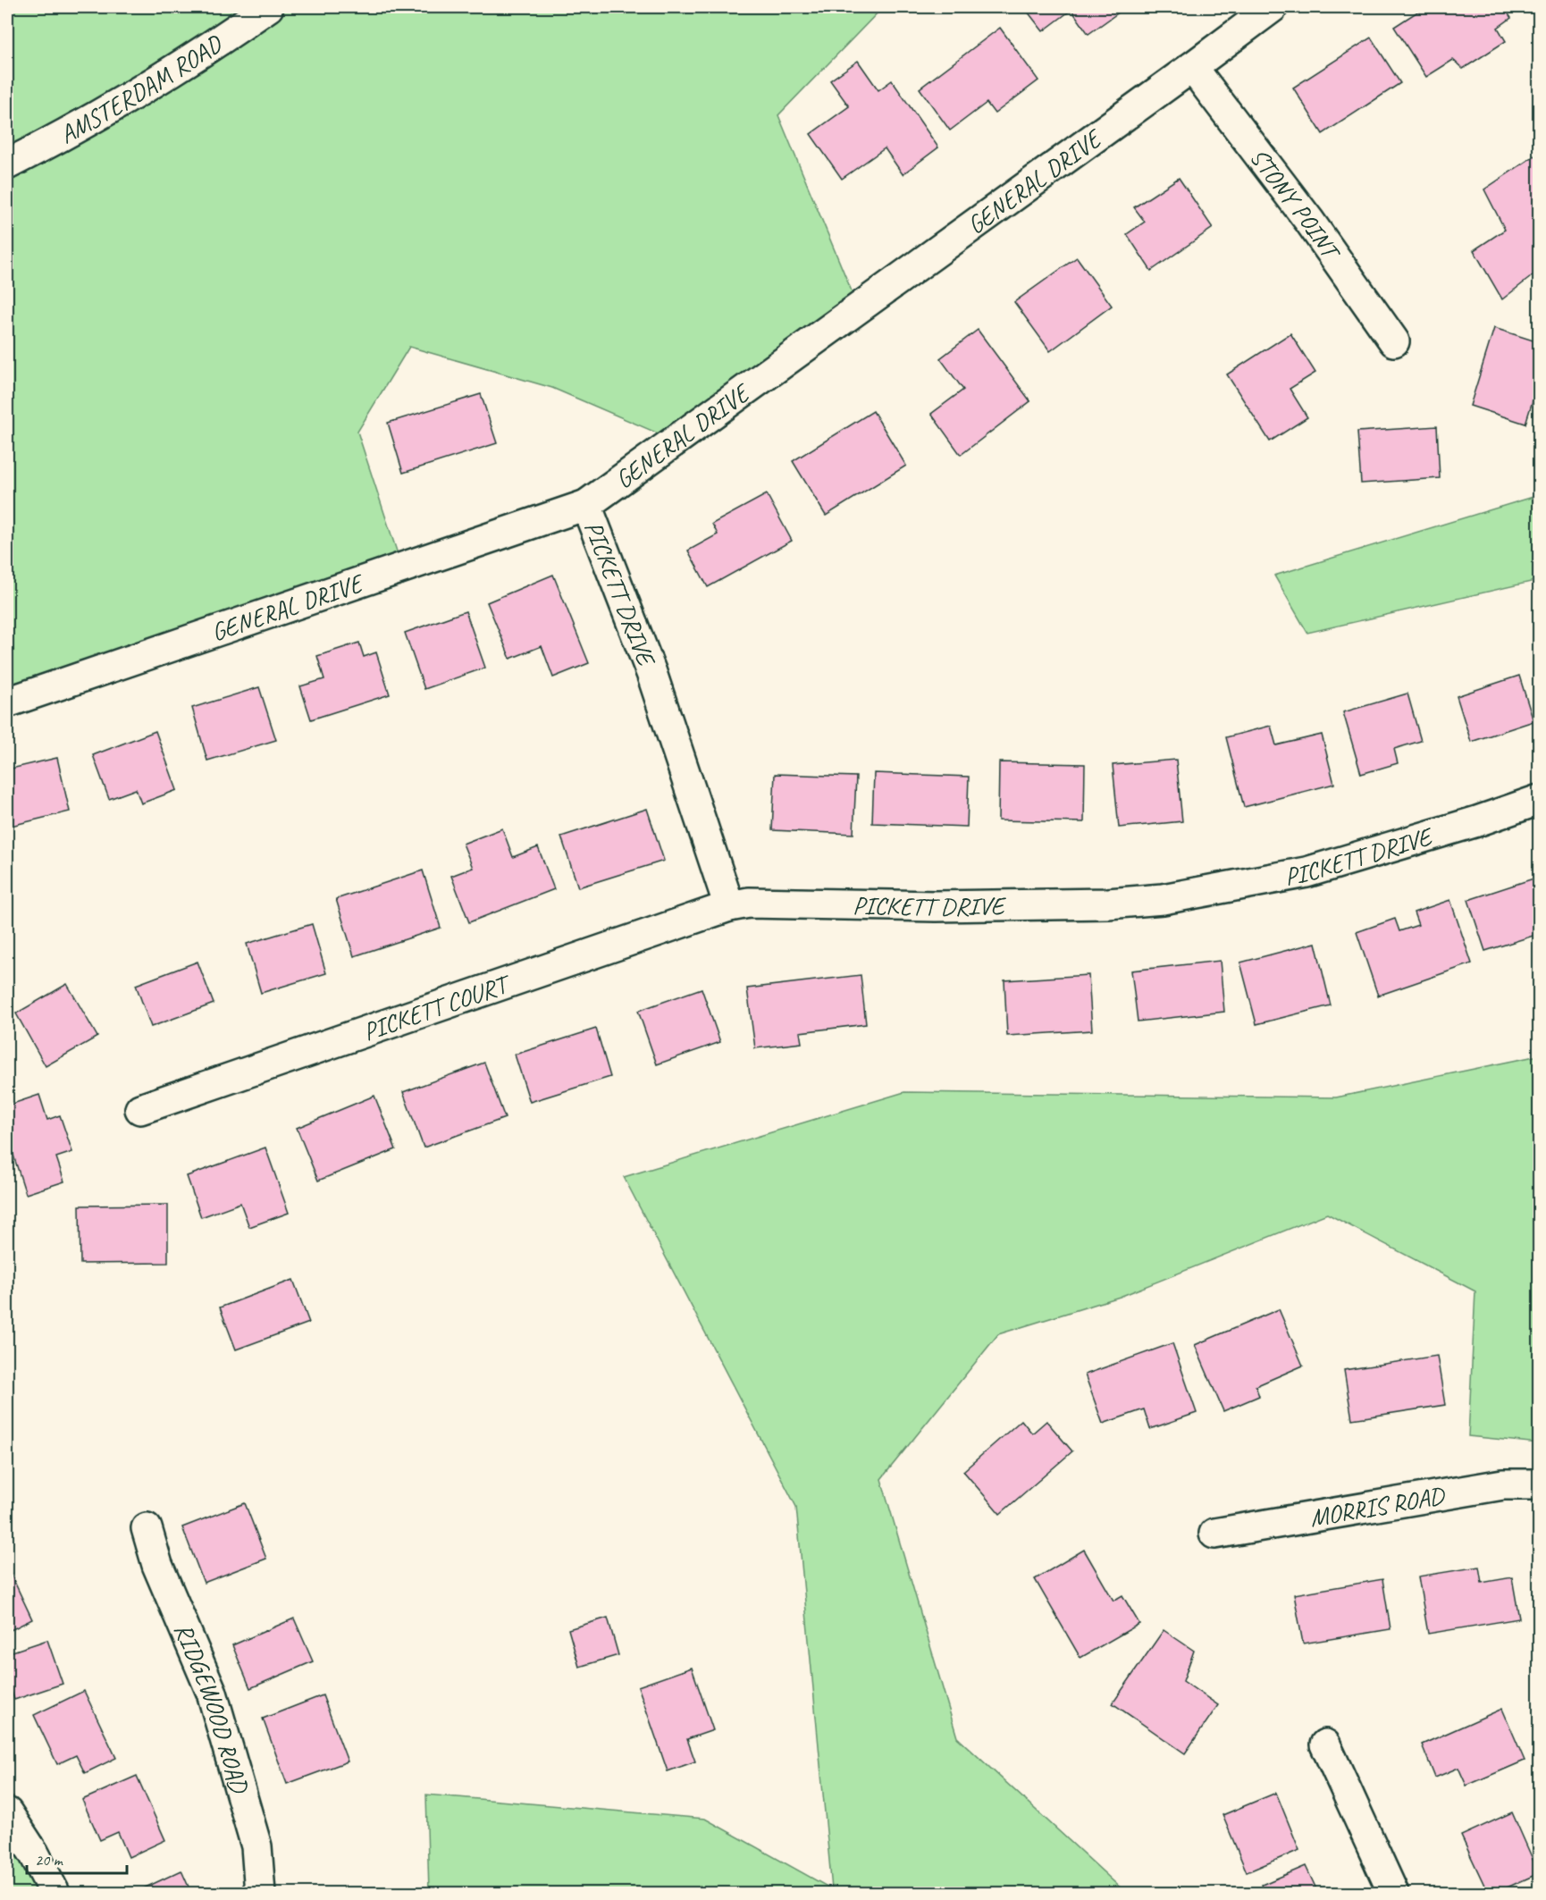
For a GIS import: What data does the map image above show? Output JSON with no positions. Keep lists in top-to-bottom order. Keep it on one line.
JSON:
{"streets":{"street":["AMSTERDAM ROAD","GENERAL DRIVE","STONY POINT","PICKETT DRIVE","PICKETT COURT","MORRIS ROAD","RIDGEWOOD ROAD"]},"crossings":[["GENERAL DRIVE","STONY POINT"],["GENERAL DRIVE","PICKETT DRIVE"],["PICKETT DRIVE","PICKETT COURT"]],"scale_bar":"20 m"}
